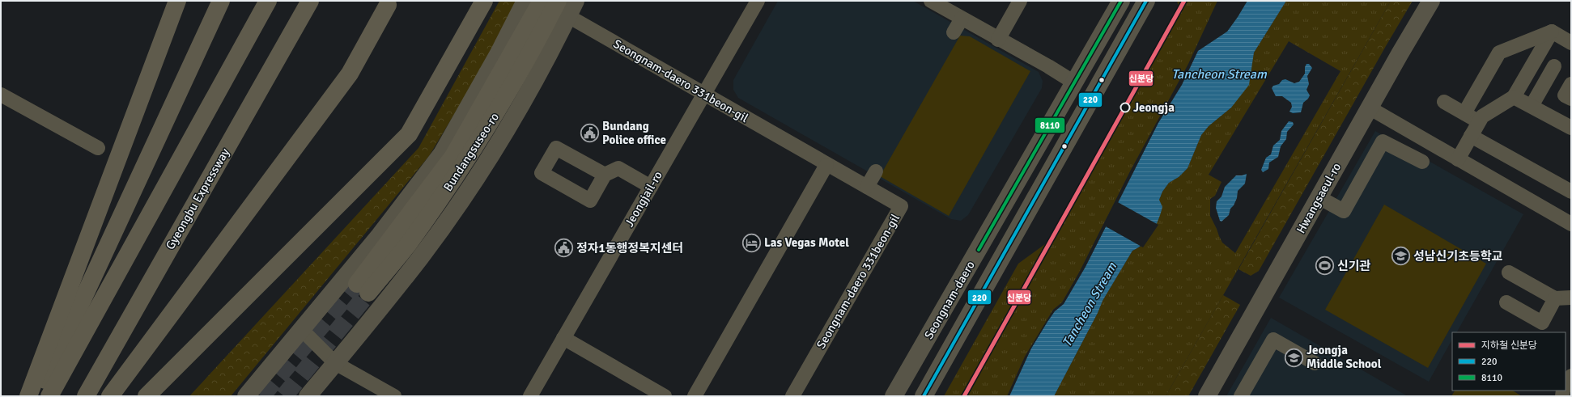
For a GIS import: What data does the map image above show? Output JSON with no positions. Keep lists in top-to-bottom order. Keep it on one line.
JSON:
{"streets":{"highway":["Bundangsuseo-ro","Gyeongbu Expressway"],"main road":["Hwangsaeul-ro","Seongnam-daero"],"street":["Seongnam-daero 331beon-gil","Jeongjail-ro"]},"crossings":[["Seongnam-daero 331beon-gil","Jeongjail-ro"]],"water":["Tancheon Stream"],"places":{"other":["Jeongja"],"public building":["Bundang Police office","정자1동행정복지센터"],"hotel":["Las Vegas Motel"],"school or university":["성남신기초등학교","Jeongja Middle School"],"sports":["신기관"]},"lines":["metro line 신분당","transit line 220","transit line 8110"],"legend":["지하철 신분당","220","8110"]}
